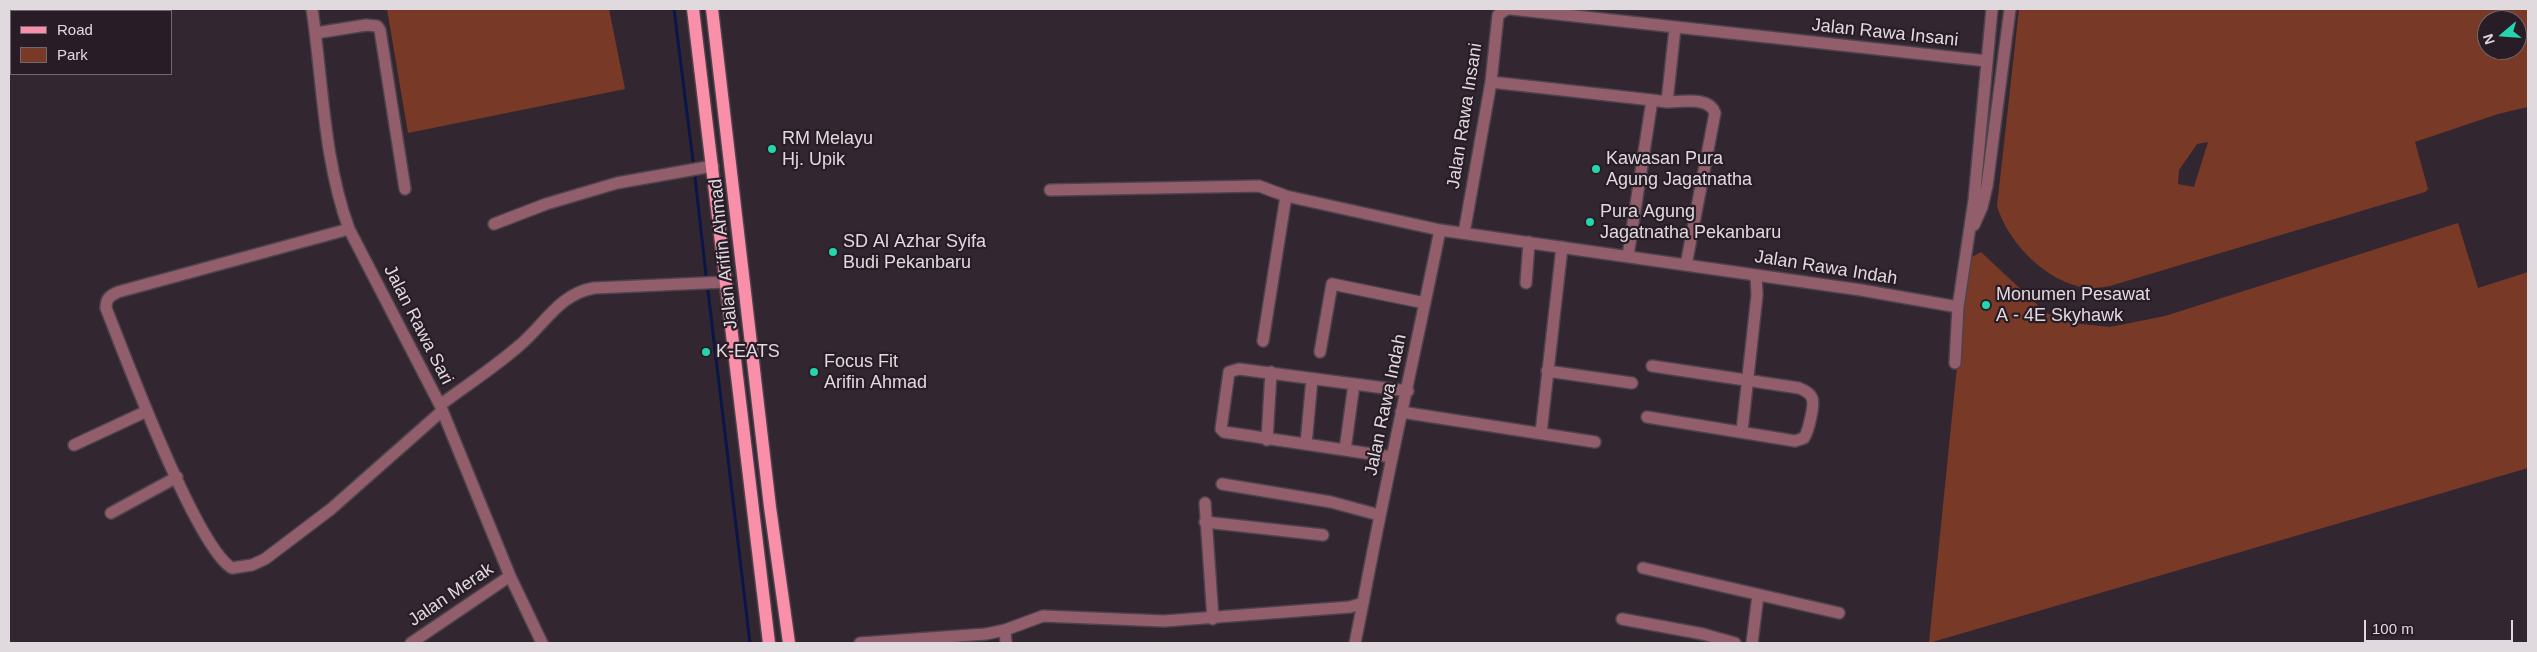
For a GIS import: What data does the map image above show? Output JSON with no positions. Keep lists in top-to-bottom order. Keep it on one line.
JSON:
{"streets":{"main road":["Jalan Arifin Ahmad"],"street":["Jalan Rawa Insani","Jalan Rawa Indah","Jalan Rawa Sari","Jalan Merak"]},"crossings":[["Jalan Rawa Insani","Jalan Rawa Indah"],["Jalan Rawa Sari","Jalan Merak"]],"places":["RM Melayu Hj. Upik","Kawasan Pura Agung Jagatnatha","Pura Agung Jagatnatha Pekanbaru","SD Al Azhar Syifa Budi Pekanbaru","Monumen Pesawat A - 4E Skyhawk","K-EATS","Focus Fit Arifin Ahmad"],"legend":["Road","Park"],"scale_bar":"100 m","north":"left"}
